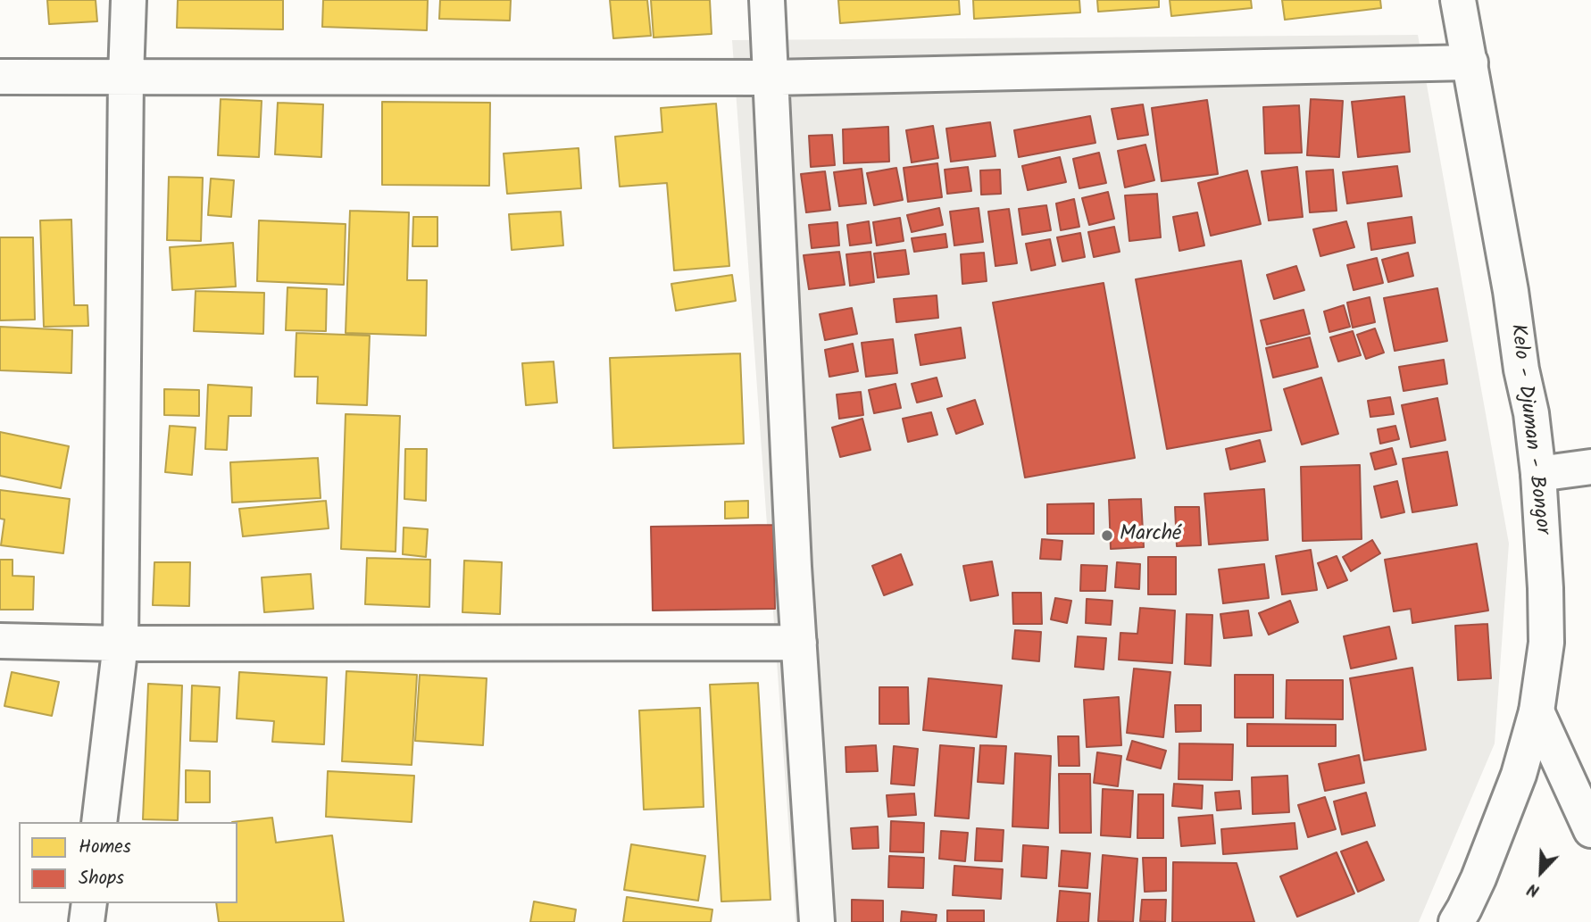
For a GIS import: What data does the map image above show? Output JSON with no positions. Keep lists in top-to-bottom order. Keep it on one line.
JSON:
{"streets":{"main road":["Kelo - Djuman - Bongor"]},"places":["Marché"],"legend":["Homes","Shops"],"north":"bottom left"}
